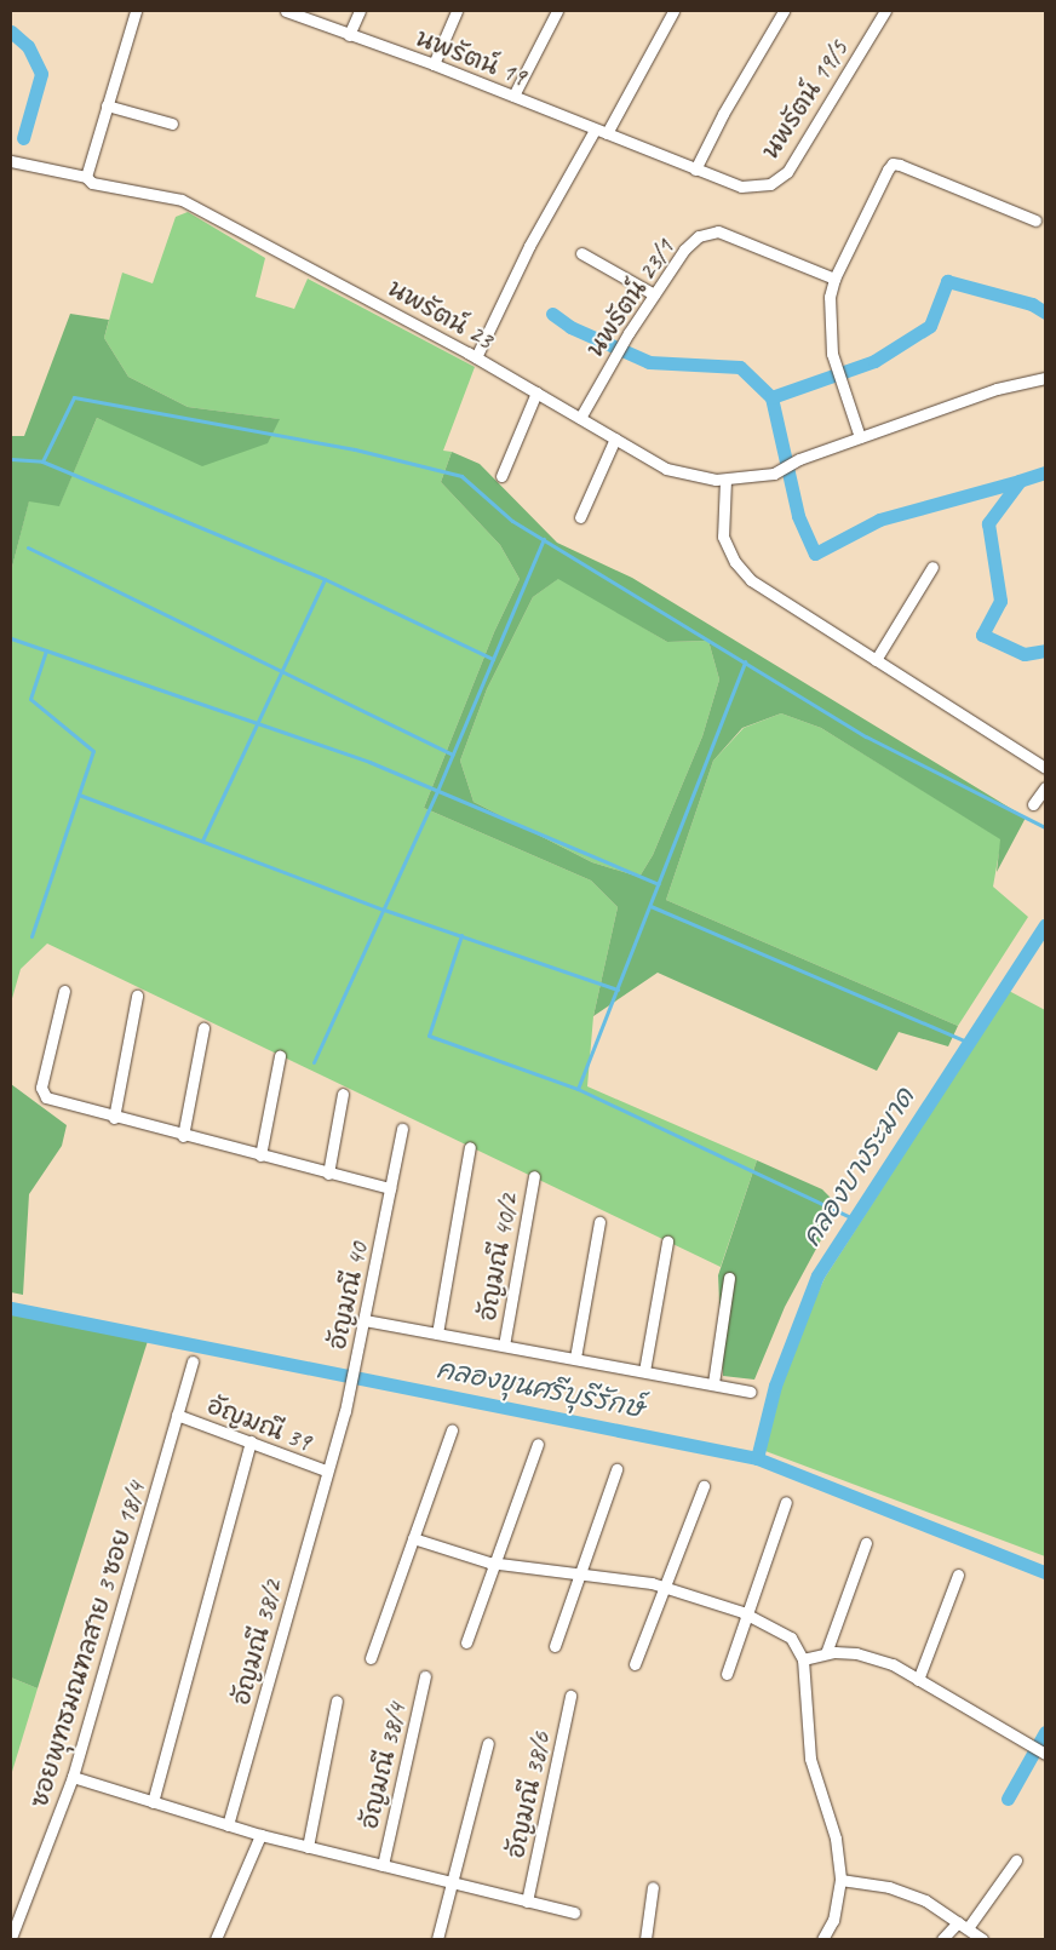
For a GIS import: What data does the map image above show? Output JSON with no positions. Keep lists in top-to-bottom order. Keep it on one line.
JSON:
{"streets":{"street":["นพรัตน์ 19","นพรัตน์ 19/5","นพรัตน์ 23/1","นพรัตน์ 23","อัญมณี 40/2","อัญมณี 40","อัญมณี 39","อัญมณี 38/2","ซอยพุทธมณฑลสาย 3 ซอย 18/4","อัญมณี 38/4","อัญมณี 38/6"]},"crossings":[["นพรัตน์ 19","นพรัตน์ 19/5"],["นพรัตน์ 23/1","นพรัตน์ 23"],["อัญมณี 40","อัญมณี 39"],["อัญมณี 40","อัญมณี 38/2"],["อัญมณี 39","อัญมณี 38/2"],["อัญมณี 39","ซอยพุทธมณฑลสาย 3 ซอย 18/4"]],"water":["คลองบางระมาด","คลองขุนศรีบุรีรักษ์"]}
